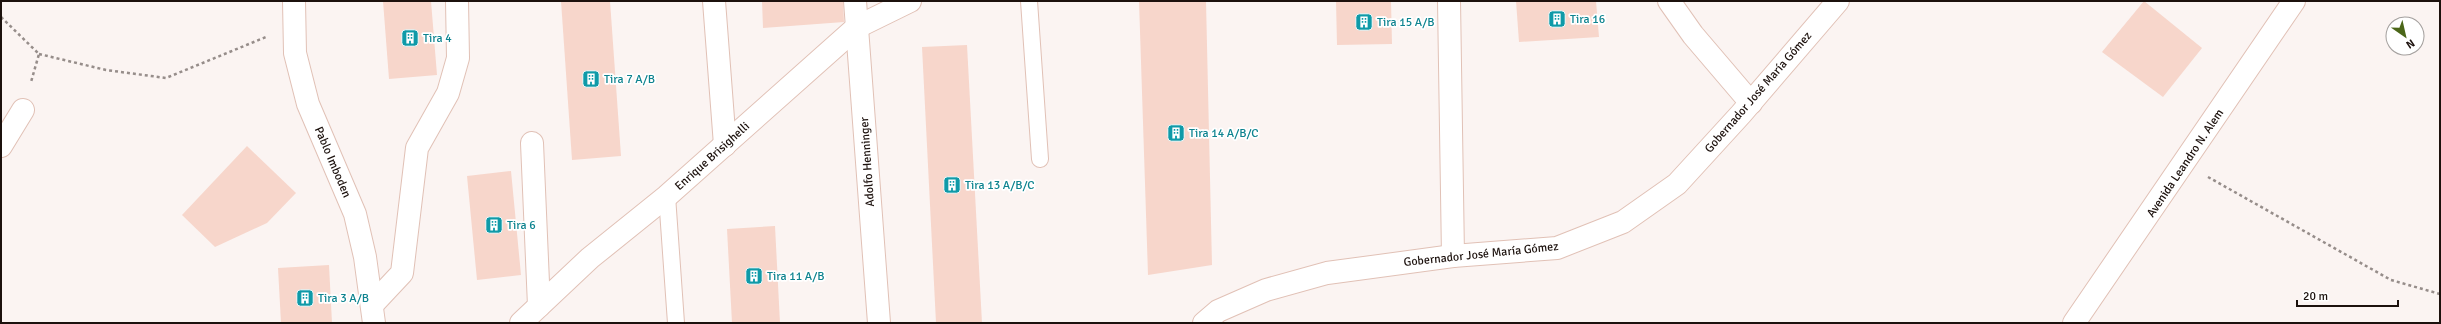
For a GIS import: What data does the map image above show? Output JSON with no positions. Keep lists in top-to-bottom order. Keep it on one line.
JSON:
{"streets":{"main road":["Gobernador José María Gómez","Enrique Brisighelli","Pablo Imboden","Adolfo Henninger","Avenida Leandro N. Alem"]},"crossings":[["Enrique Brisighelli","Adolfo Henninger"]],"places":{"building":["Tira 16","Tira 15 A/B","Tira 4","Tira 7 A/B","Tira 14 A/B/C","Tira 13 A/B/C","Tira 6","Tira 11 A/B","Tira 3 A/B"]},"scale_bar":"20 m","north":"bottom right"}
